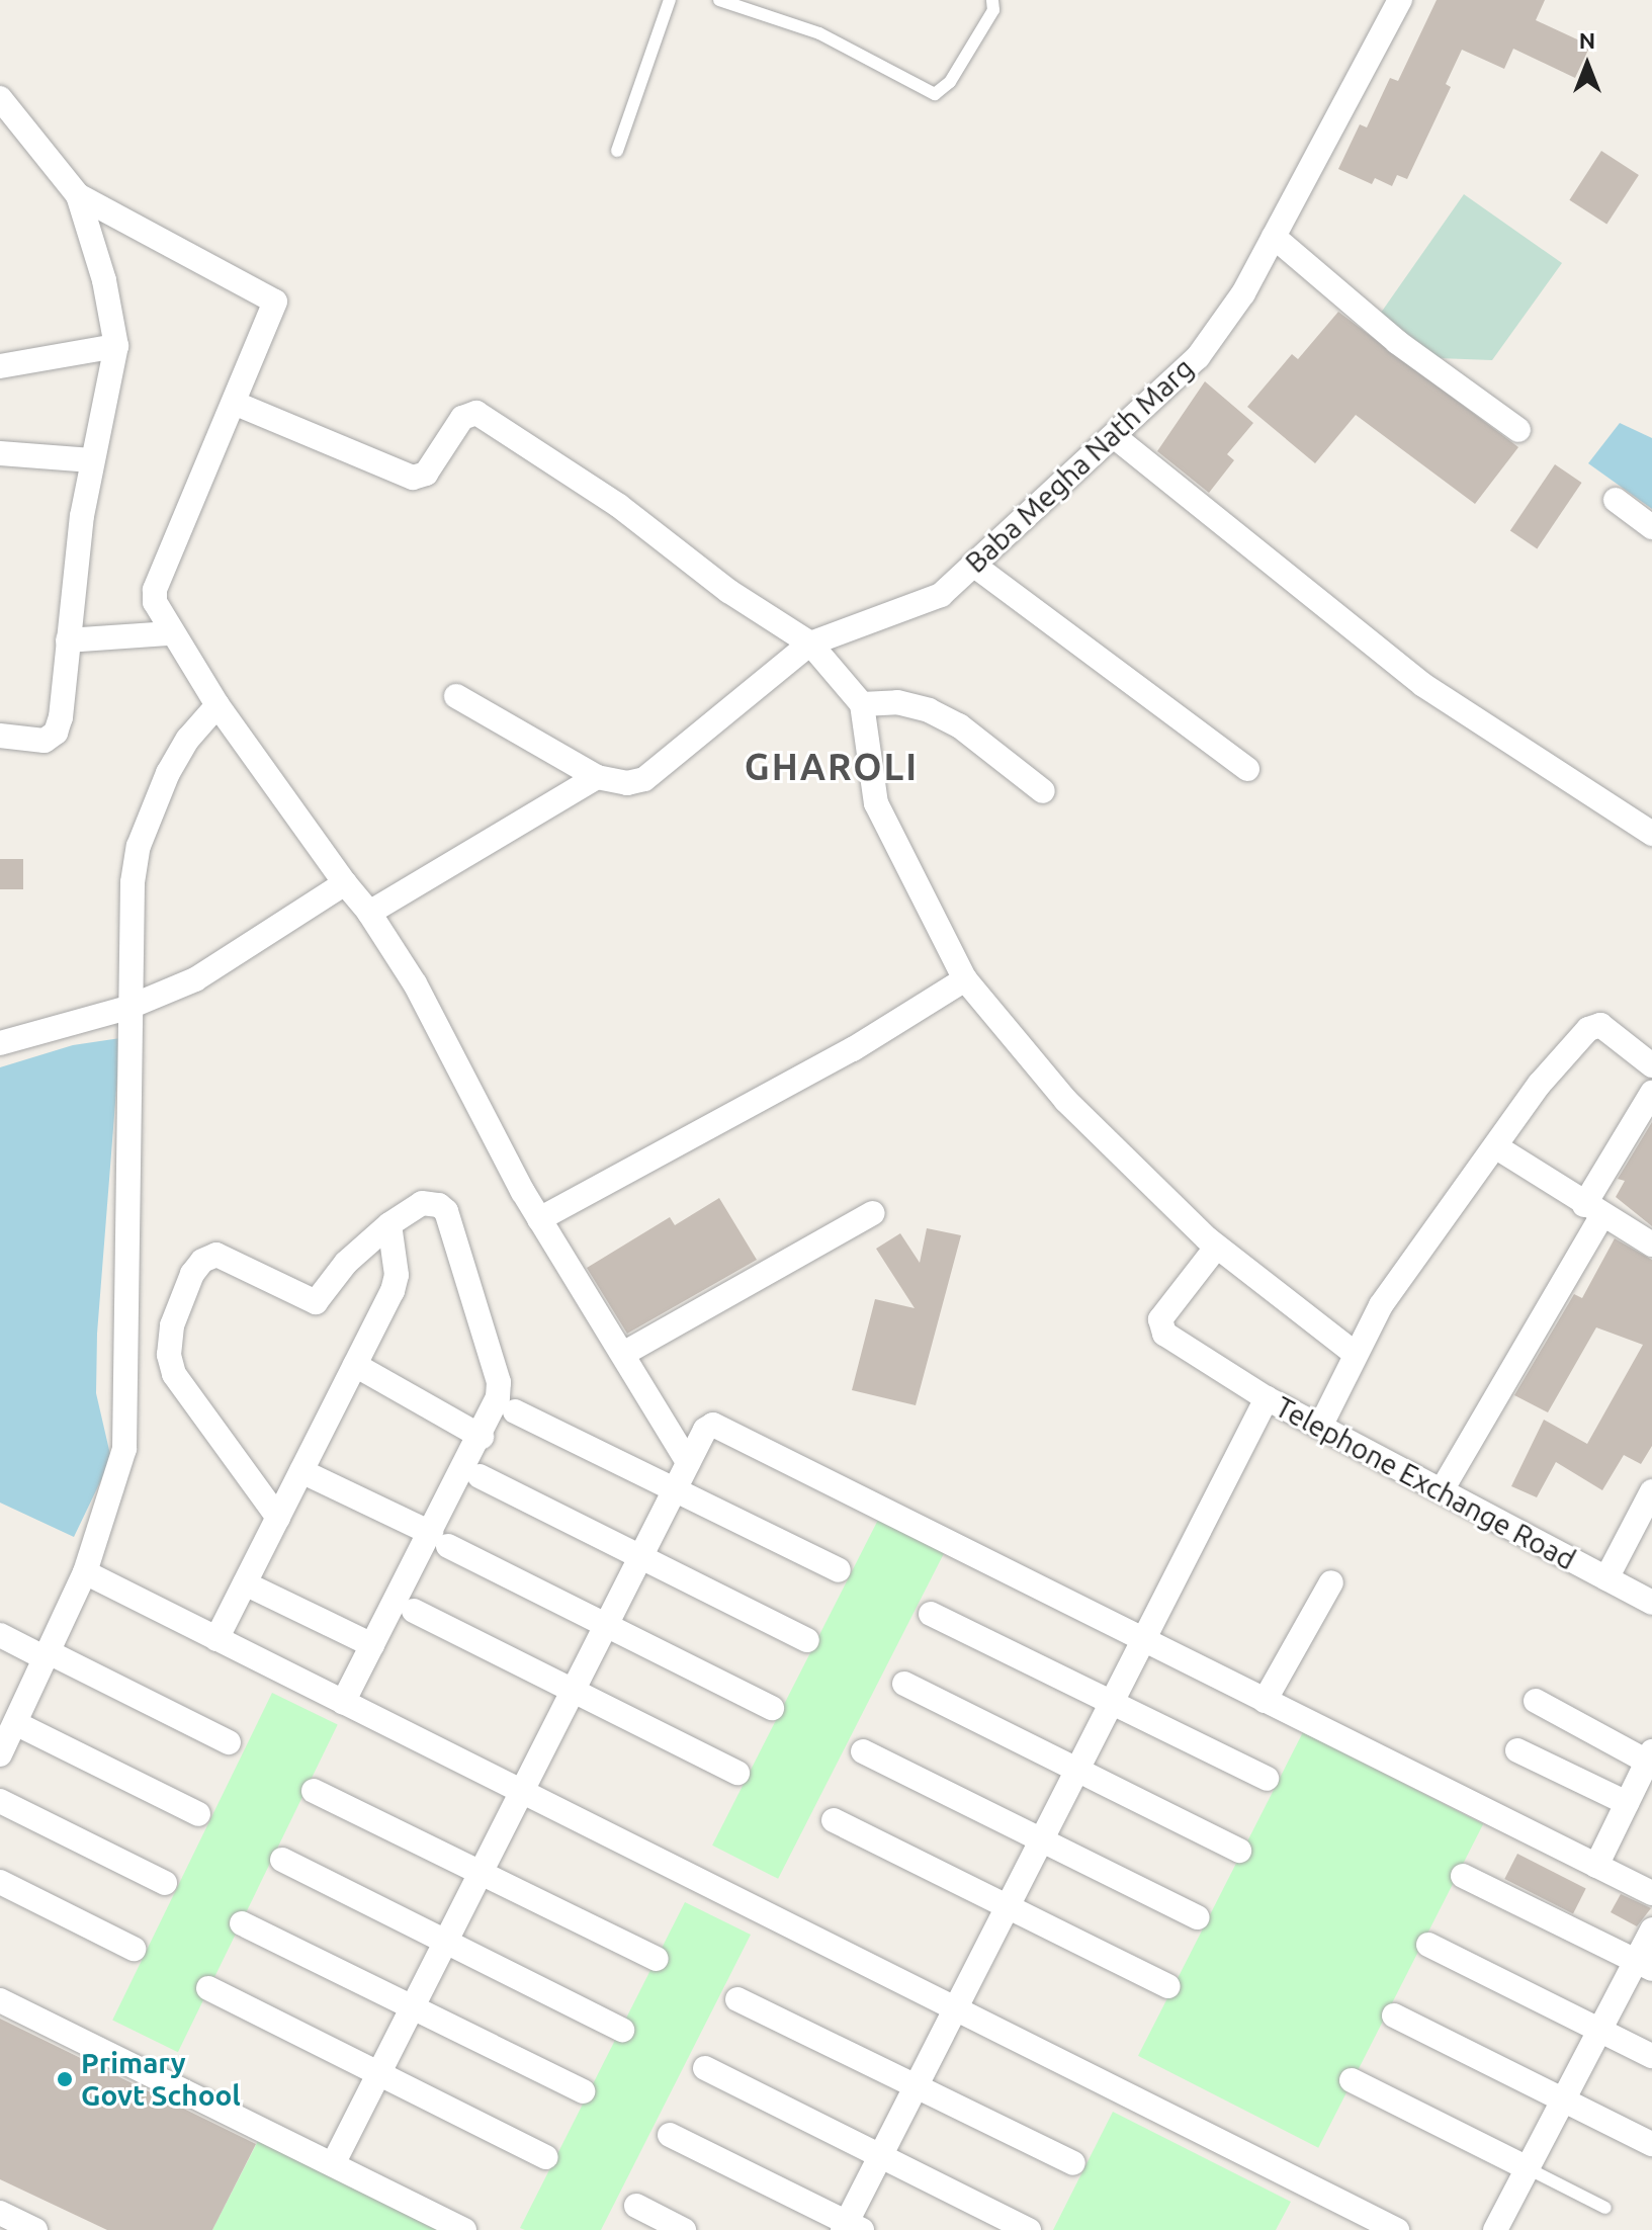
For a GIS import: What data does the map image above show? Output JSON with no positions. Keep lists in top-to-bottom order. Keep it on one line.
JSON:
{"streets":{"street":["Baba Megha Nath Marg","Telephone Exchange Road"]},"districts":["GHAROLI"],"places":["Primary Govt School"],"north":"top"}
